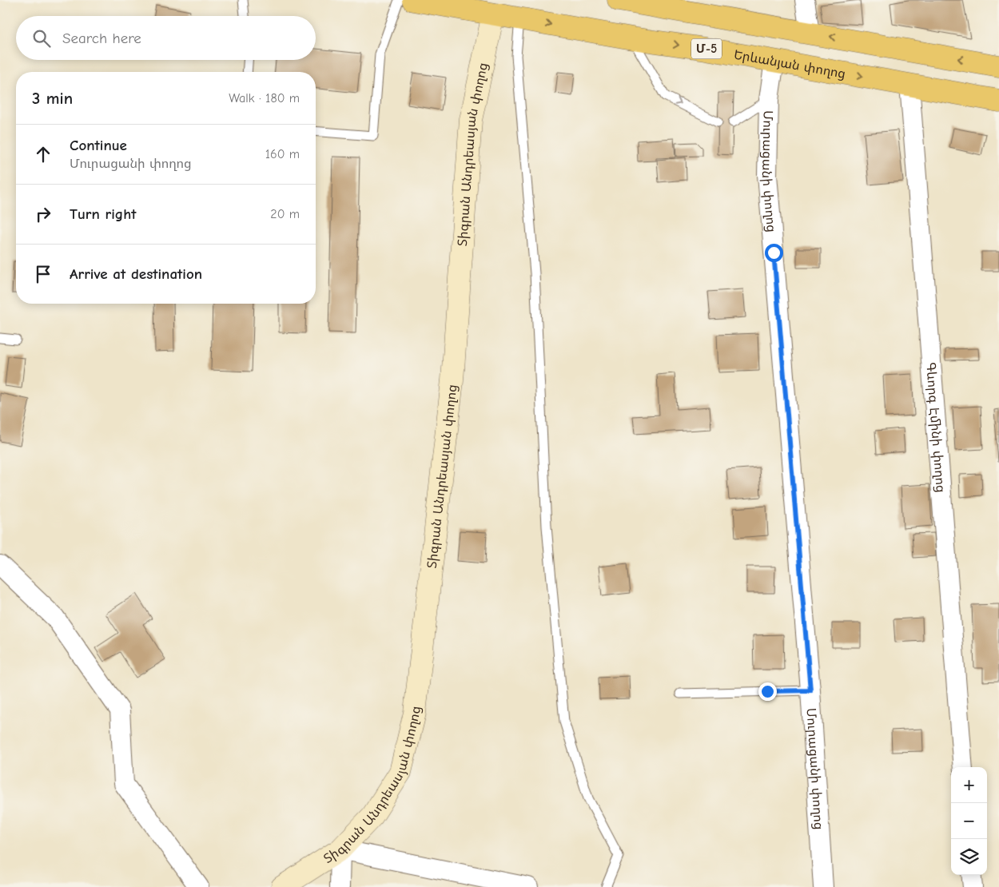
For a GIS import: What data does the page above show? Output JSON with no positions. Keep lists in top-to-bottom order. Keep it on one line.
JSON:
{"streets":{"highway":["Մ-5","Երևանյան փողոց"],"main road":["Տիգրան Անդրեասյան փողոց"],"street":["Մուրացանի փողոց","Գևորգ Էմինի փողոց"]},"crossings":[["Երևանյան փողոց","Տիգրան Անդրեասյան փողոց"],["Երևանյան փողոց","Մուրացանի փողոց"],["Երևանյան փողոց","Գևորգ Էմինի փողոց"]],"page":{"search":"Search here","heading":["3 min","Walk · 180 m"],"list":[["Continue","Մուրացանի փողոց","160 m"],["Turn right","20 m"],"Arrive at destination"],"map_buttons":["+","−"]}}
